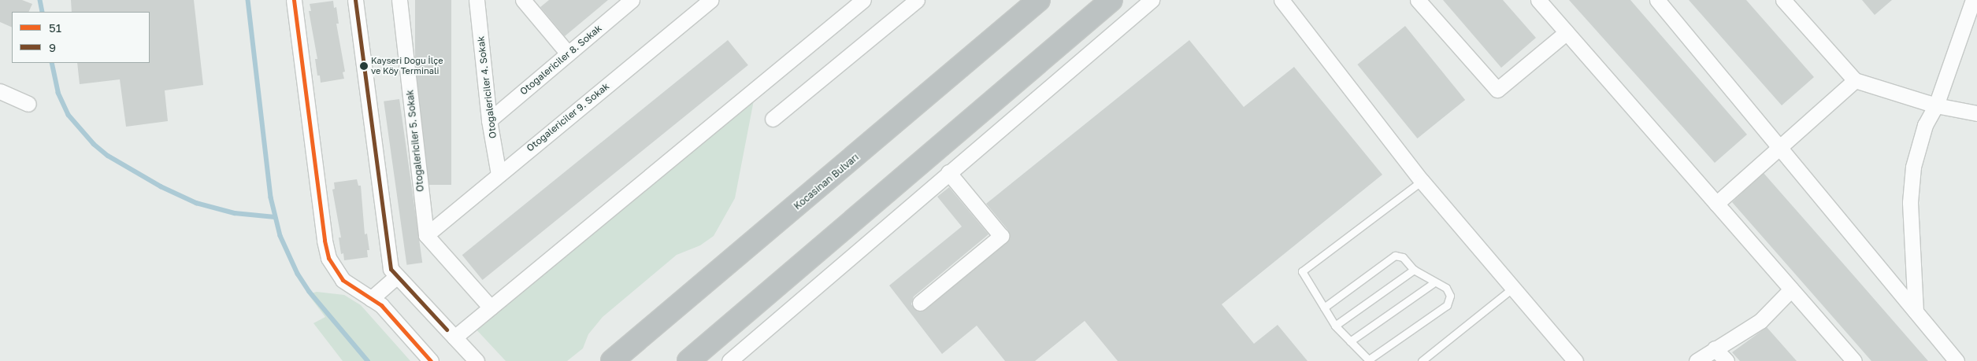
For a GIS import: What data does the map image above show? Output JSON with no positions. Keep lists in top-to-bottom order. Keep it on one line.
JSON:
{"streets":{"highway":["Kocasinan Bulvarı"],"street":["Otogalericiler 8. Sokak","Otogalericiler 4. Sokak","Otogalericiler 9. Sokak","Otogalericiler 5. Sokak"]},"crossings":[["Otogalericiler 8. Sokak","Otogalericiler 4. Sokak"],["Otogalericiler 4. Sokak","Otogalericiler 9. Sokak"],["Otogalericiler 9. Sokak","Otogalericiler 5. Sokak"]],"places":["Kayseri Doğu İlçe ve Köy Terminali"],"lines":["transit line 51","transit line 9"],"legend":["51","9"]}
